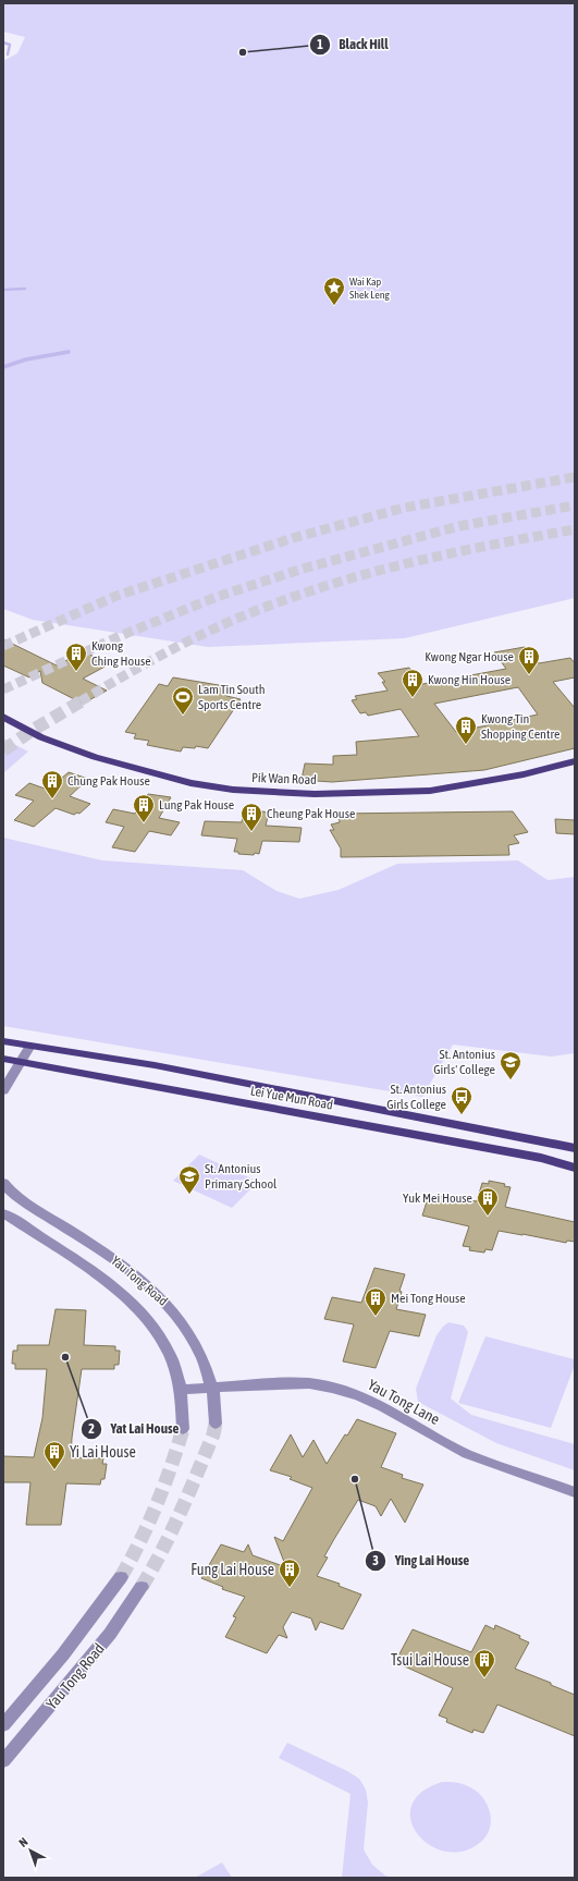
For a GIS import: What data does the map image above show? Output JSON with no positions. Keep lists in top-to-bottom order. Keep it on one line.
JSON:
{"streets":{"main road":["Pik Wan Road","Lei Yue Mun Road"],"street":["Yau Tong Road","Yau Tong Lane"]},"crossings":[["Yau Tong Road","Yau Tong Lane"]],"places":{"other":["Black Hill","Yat Lai House","Ying Lai House"],"place":["Wai Kap Shek Leng"],"building":["Kwong Ching House","Kwong Ngar House","Kwong Hin House","Kwong Tin Shopping Centre","Chung Pak House","Lung Pak House","Cheung Pak House","Yuk Mei House","Mei Tong House","Yi Lai House","Fung Lai House","Tsui Lai House"],"sports":["Lam Tin South Sports Centre"],"school or university":["St. Antonius Girls' College","St. Antonius Primary School"],"bus stop":["St. Antonius Girls College"]},"north":"top left"}
